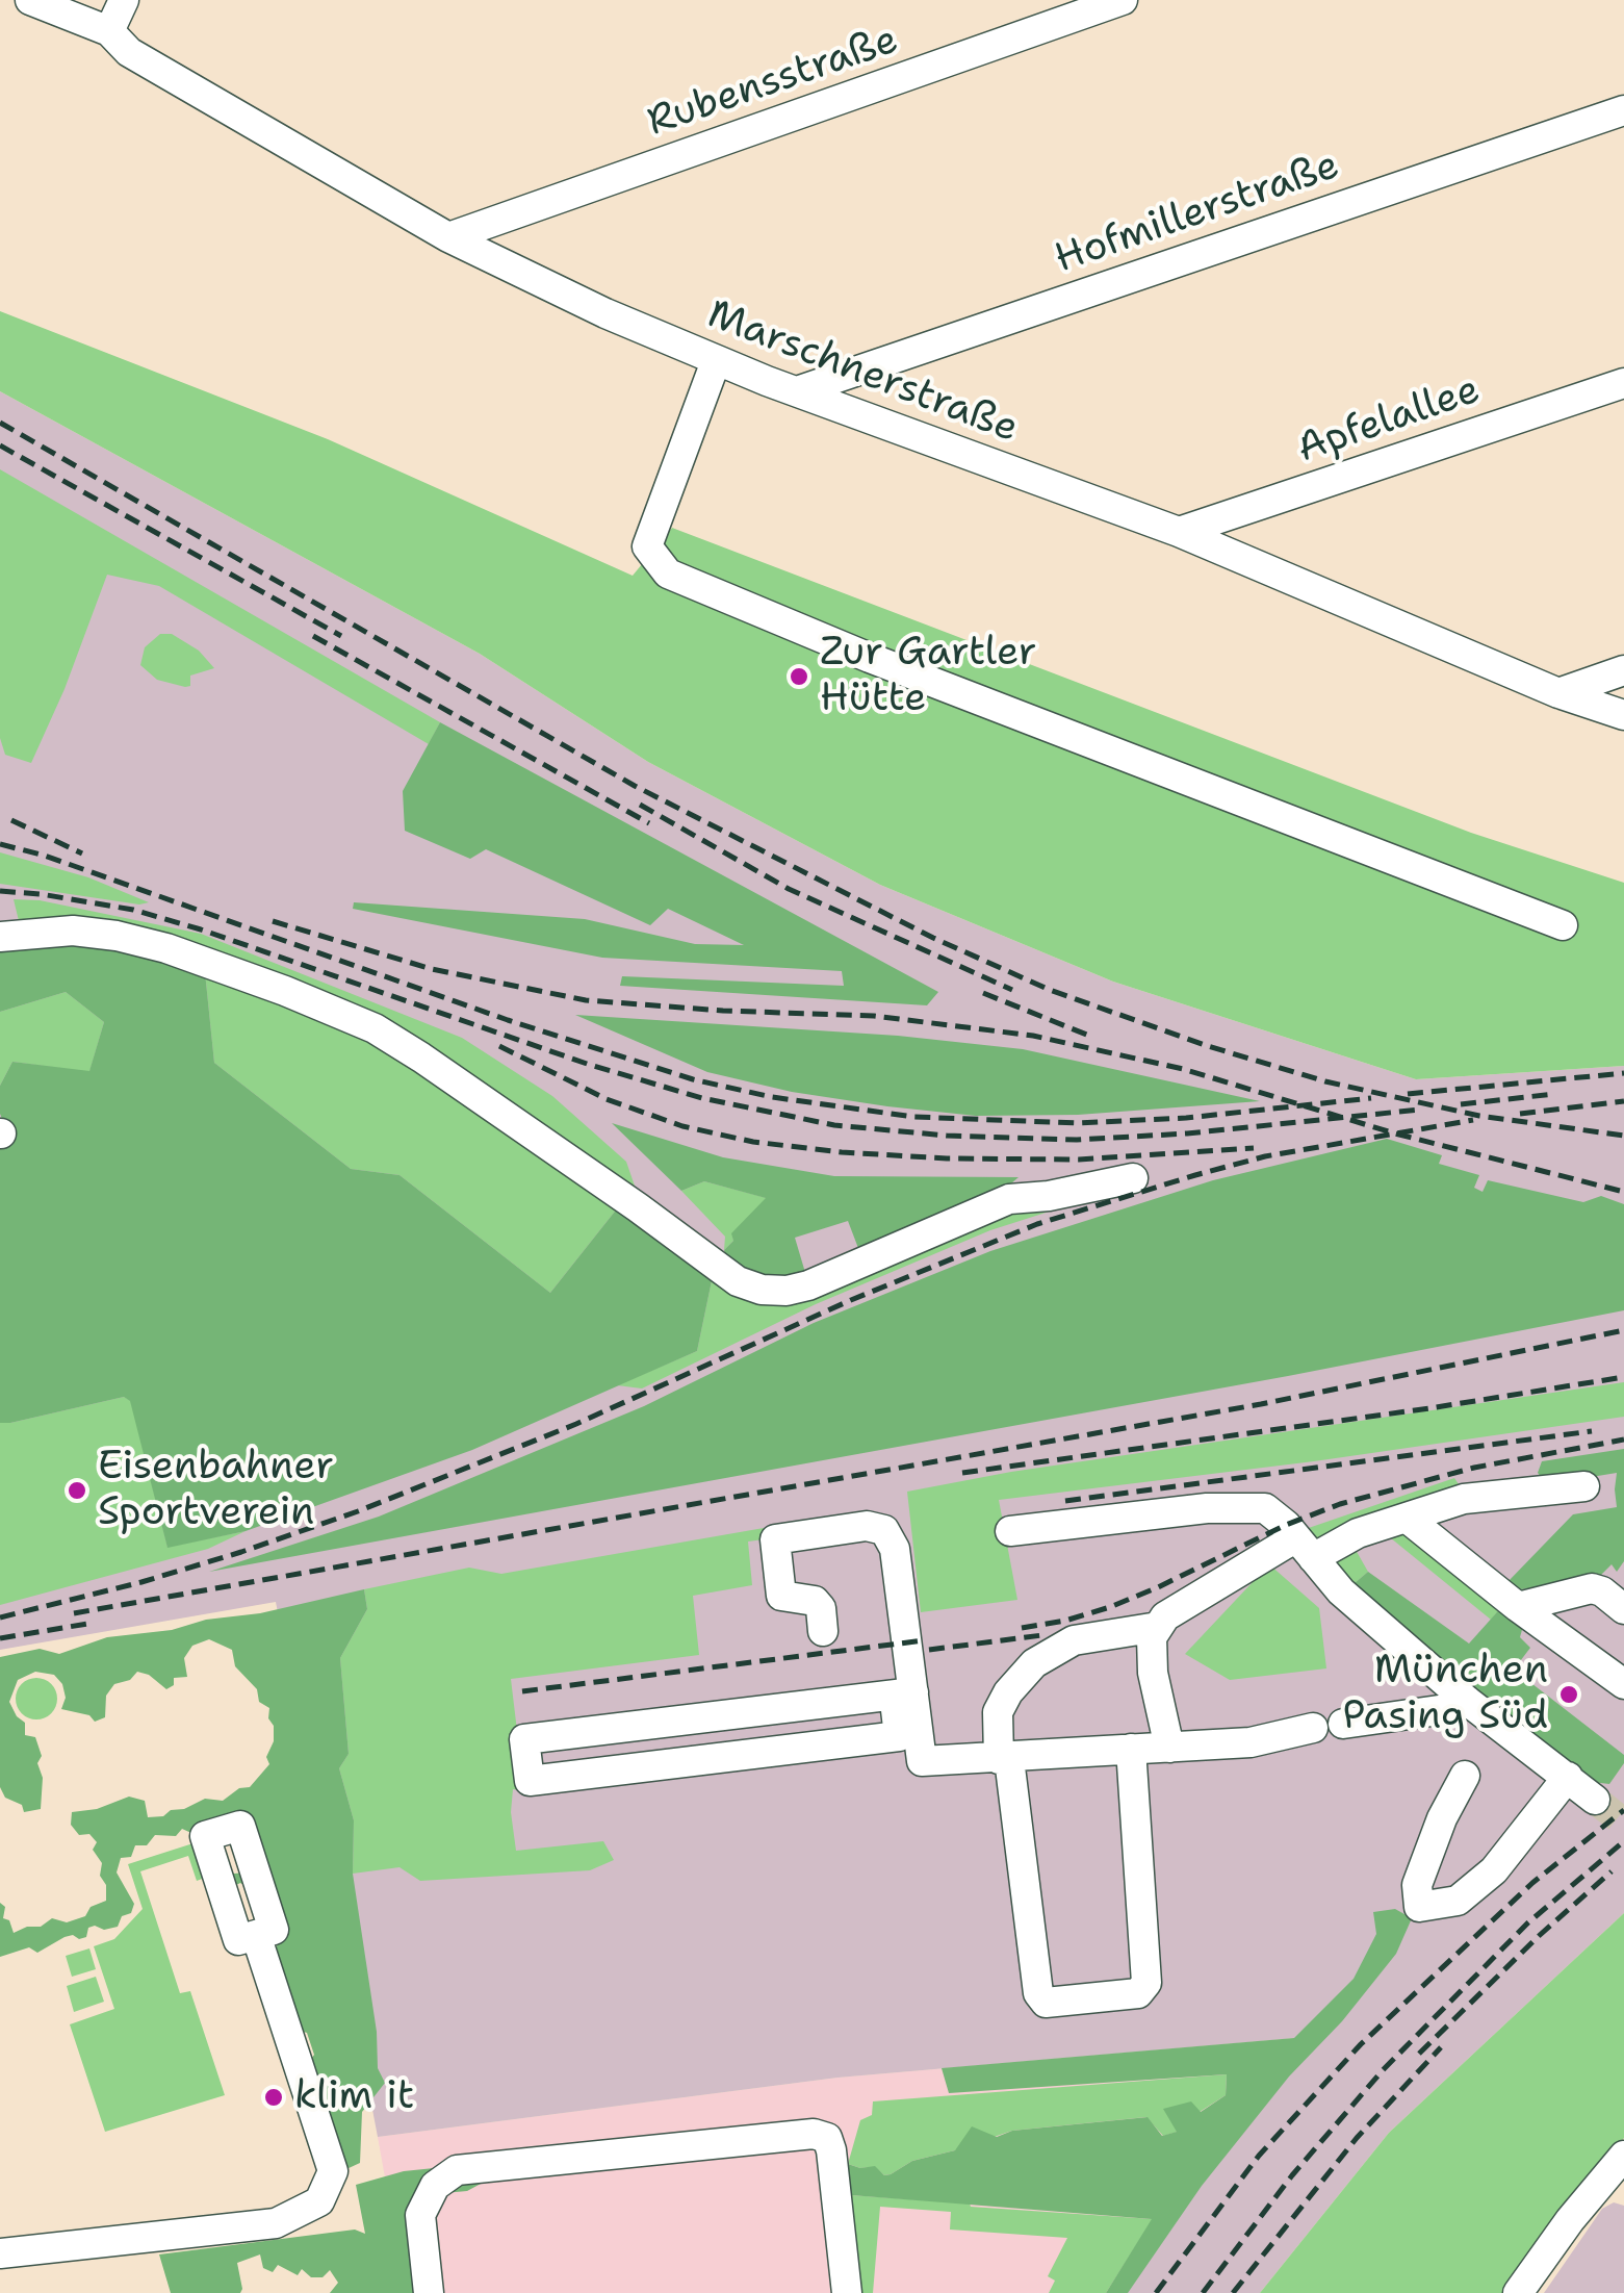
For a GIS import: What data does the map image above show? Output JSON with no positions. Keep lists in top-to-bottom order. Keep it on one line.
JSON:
{"streets":{"street":["Rubensstraße","Hofmillerstraße","Marschnerstraße","Apfelallee"]},"crossings":[["Rubensstraße","Marschnerstraße"],["Hofmillerstraße","Marschnerstraße"],["Marschnerstraße","Apfelallee"]],"places":["Zur Gartler Hütte","Eisenbahner Sportverein","München Pasing Süd","klim it"]}
